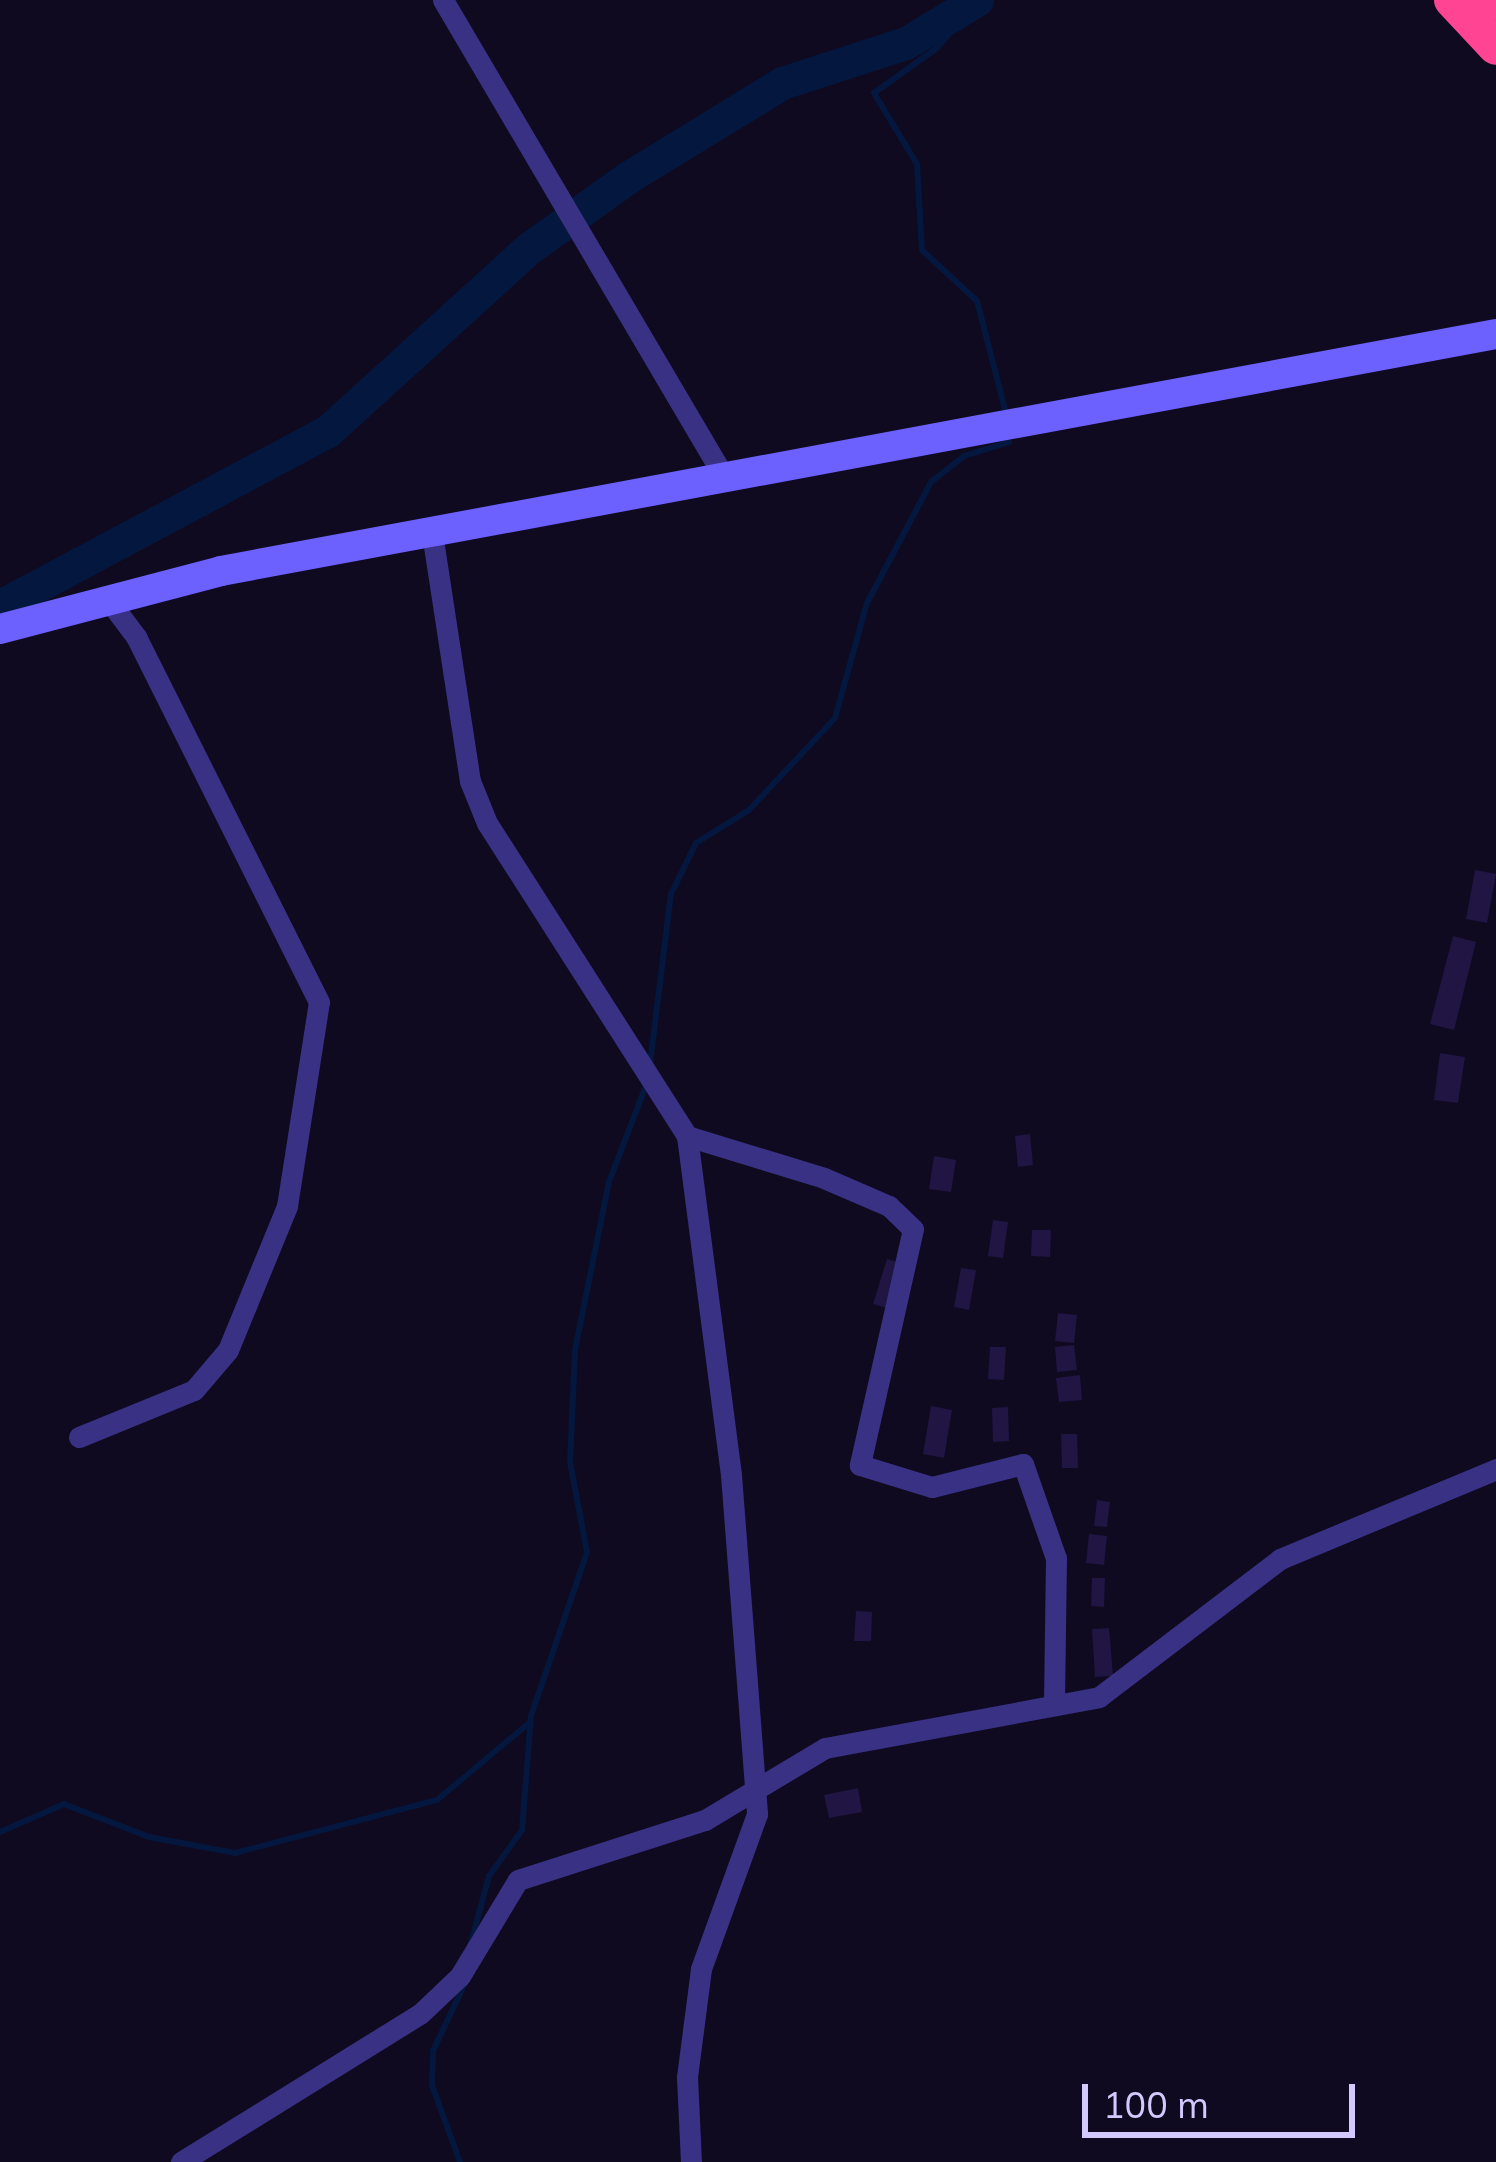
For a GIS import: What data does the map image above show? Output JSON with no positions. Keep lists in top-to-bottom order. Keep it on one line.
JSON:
{"scale_bar":"100 m"}
